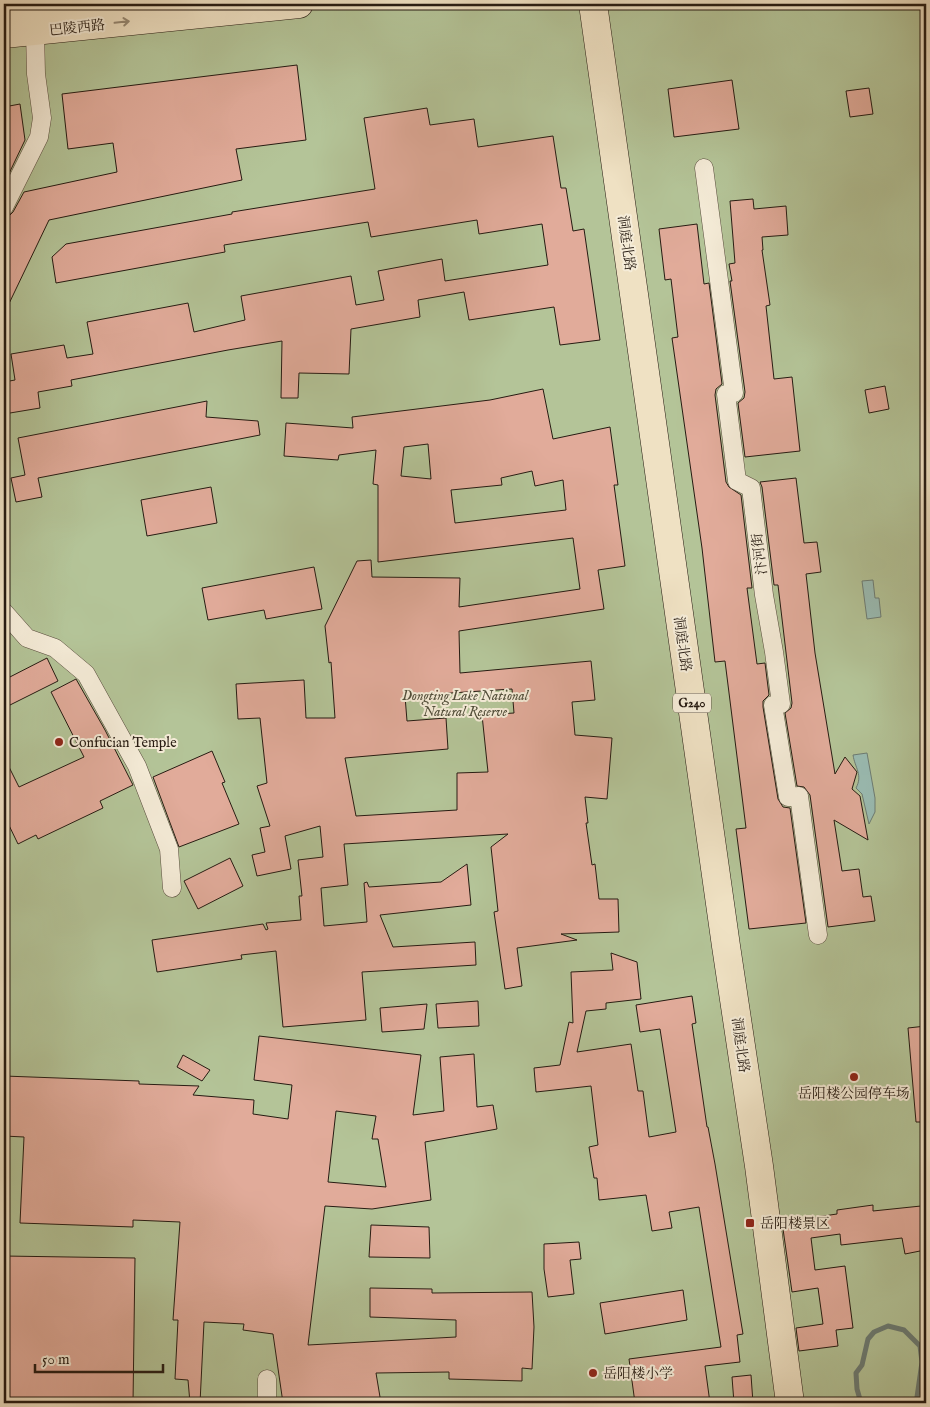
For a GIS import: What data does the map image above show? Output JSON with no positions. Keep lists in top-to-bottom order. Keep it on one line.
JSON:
{"streets":{"main road":["巴陵西路","洞庭北路","G240"],"street":["汴河街"]},"one_way":["巴陵西路"],"parks":["Dongting Lake National Natural Reserve"],"places":{"other":["Confucian Temple","岳阳楼公园停车场","岳阳楼小学"],"transit":["岳阳楼景区"]},"scale_bar":"50 m"}
